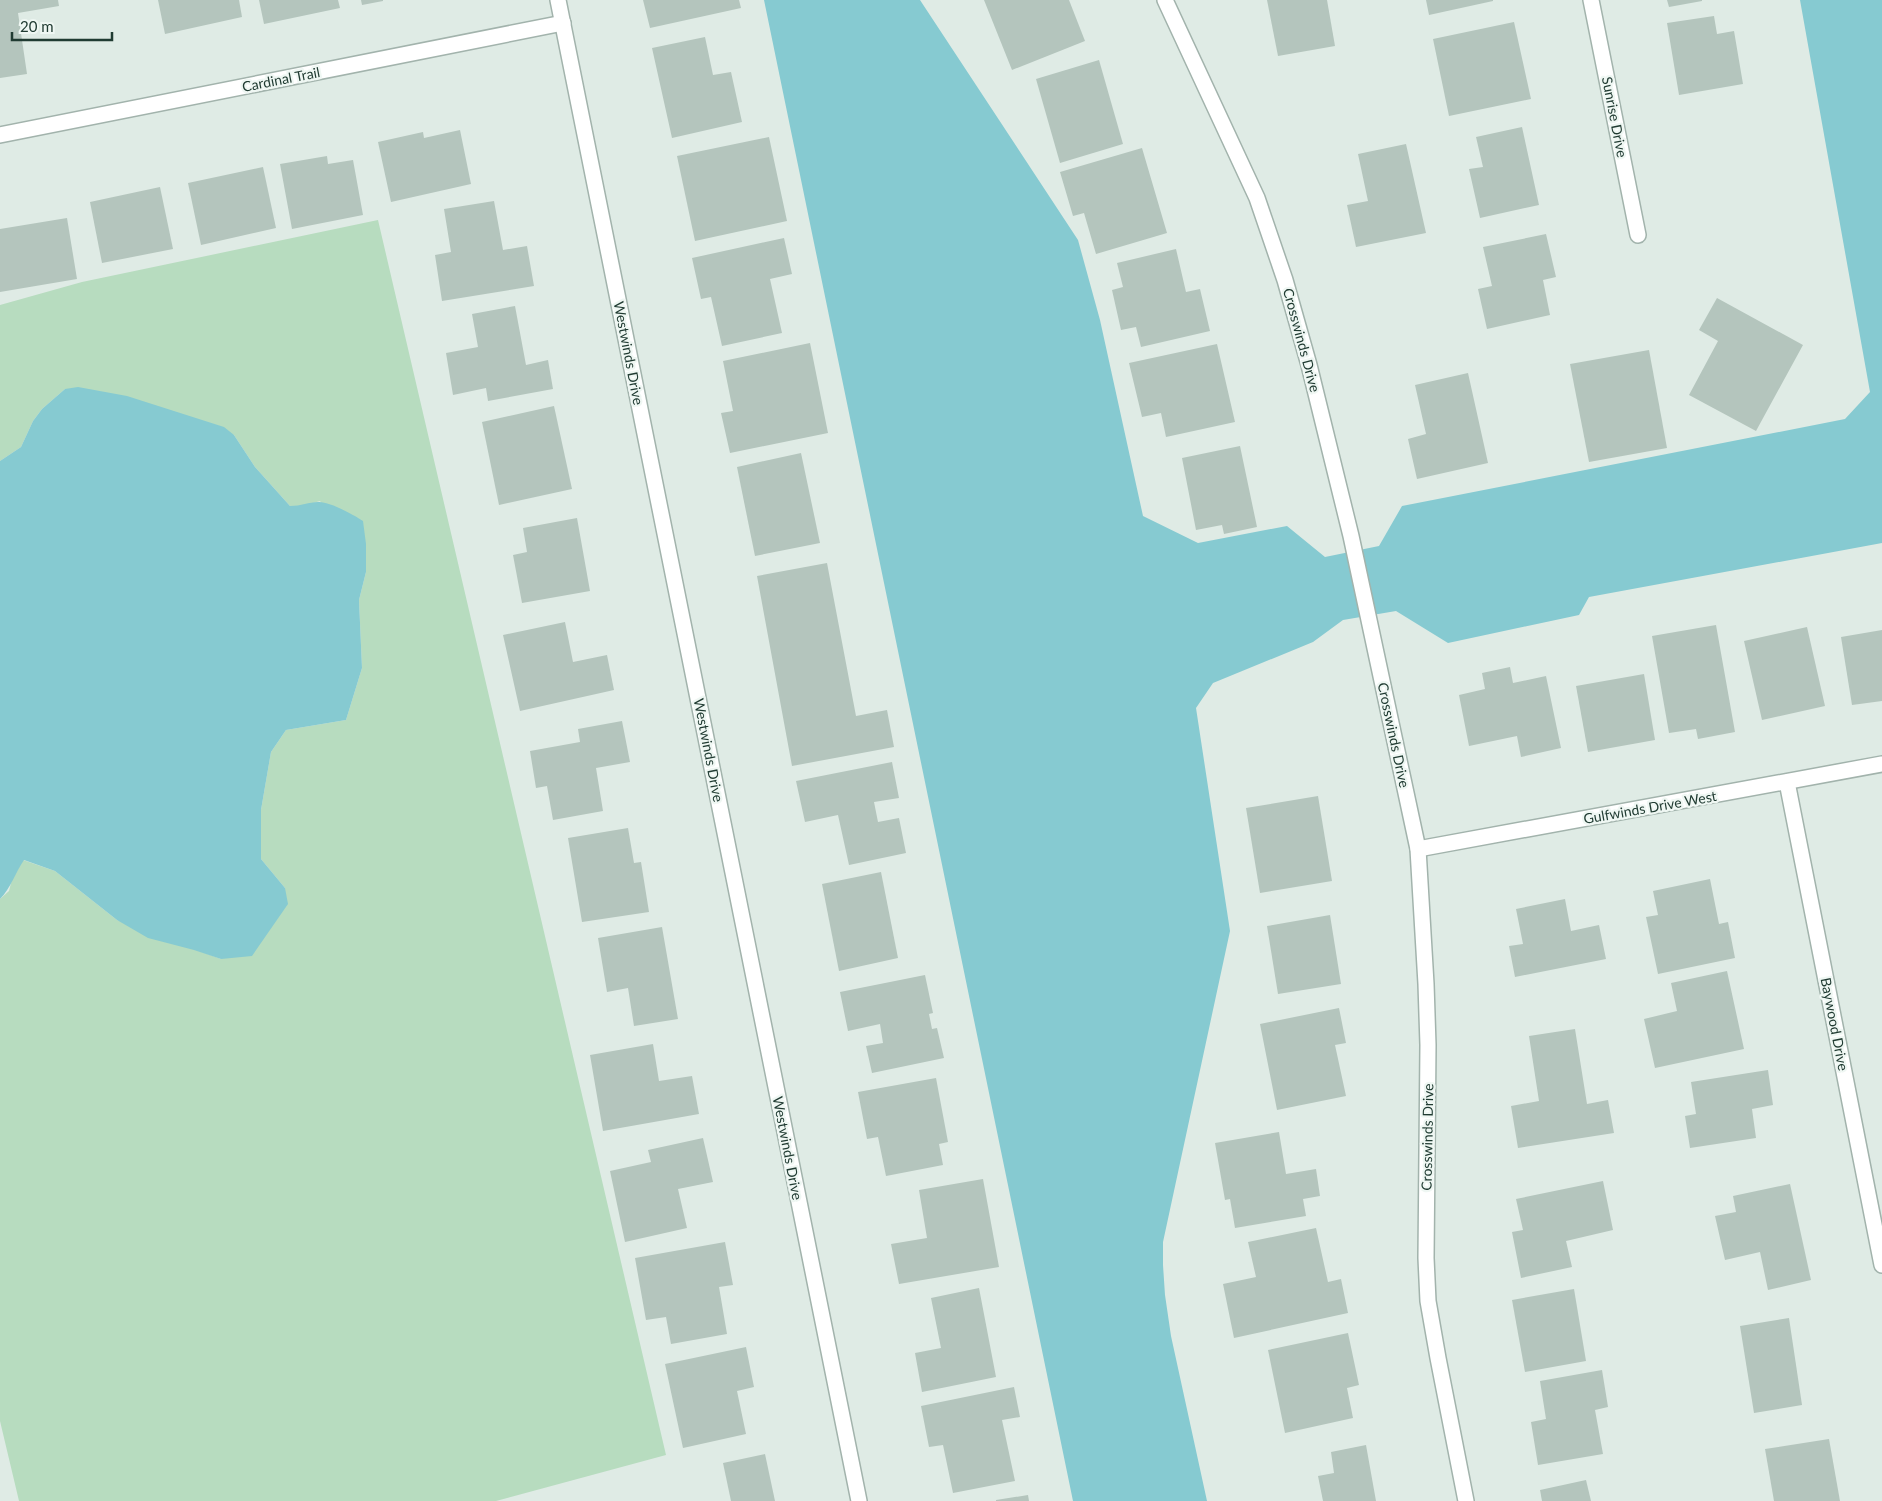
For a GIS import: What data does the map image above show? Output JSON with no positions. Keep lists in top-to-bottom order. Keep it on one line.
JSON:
{"streets":{"street":["Cardinal Trail","Sunrise Drive","Crosswinds Drive","Westwinds Drive","Gulfwinds Drive West","Baywood Drive"]},"crossings":[["Cardinal Trail","Westwinds Drive"],["Crosswinds Drive","Gulfwinds Drive West"],["Gulfwinds Drive West","Baywood Drive"]],"scale_bar":"20 m"}
